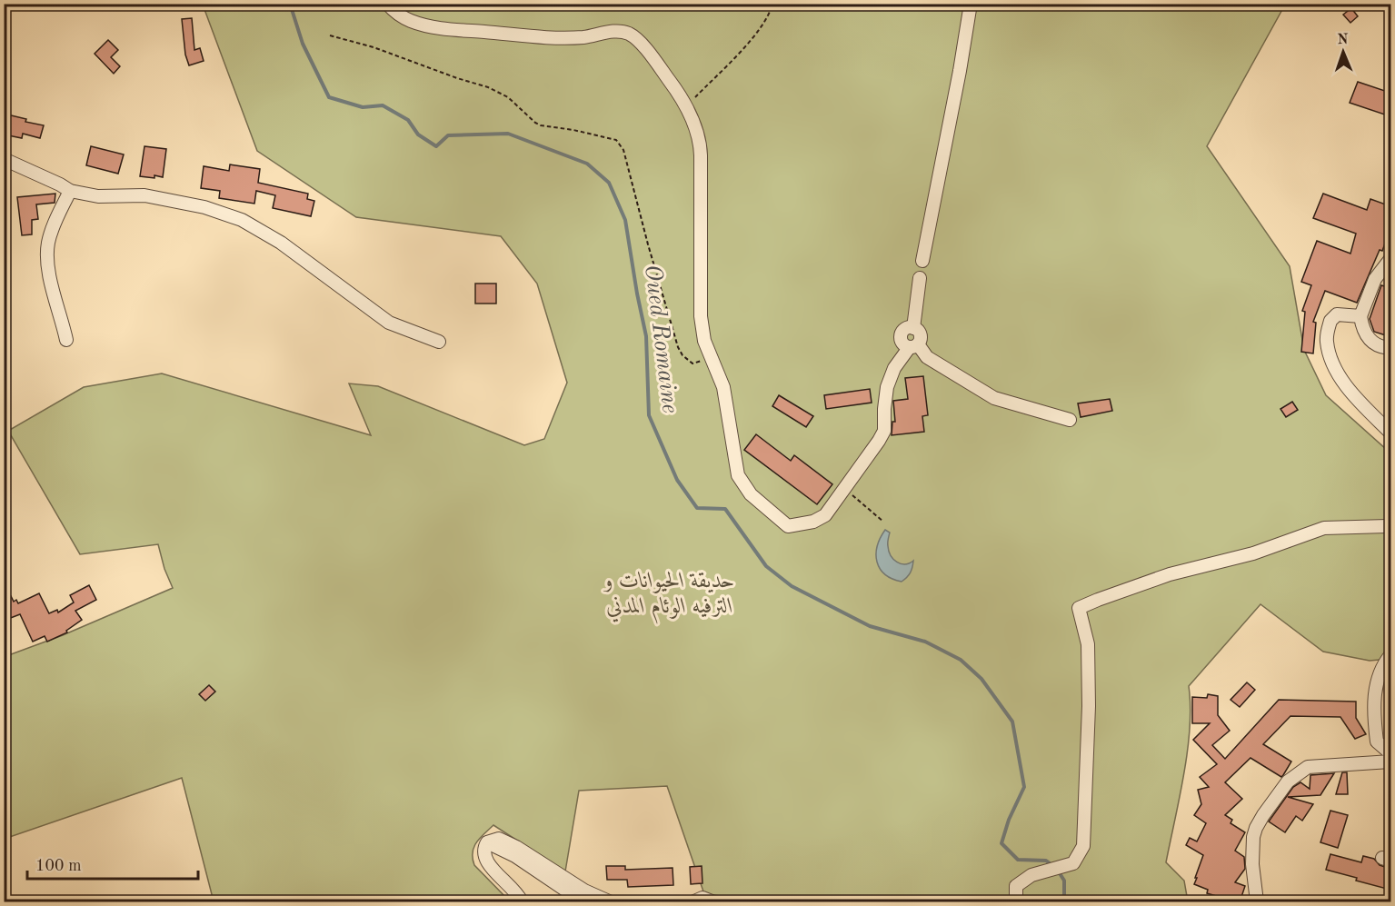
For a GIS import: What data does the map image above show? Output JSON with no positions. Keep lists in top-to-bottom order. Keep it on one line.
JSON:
{"water":["Oued Romaine"],"parks":["حديقة الحيوانات و الترفيه الوئام المدني"],"scale_bar":"100 m","north":"top"}
